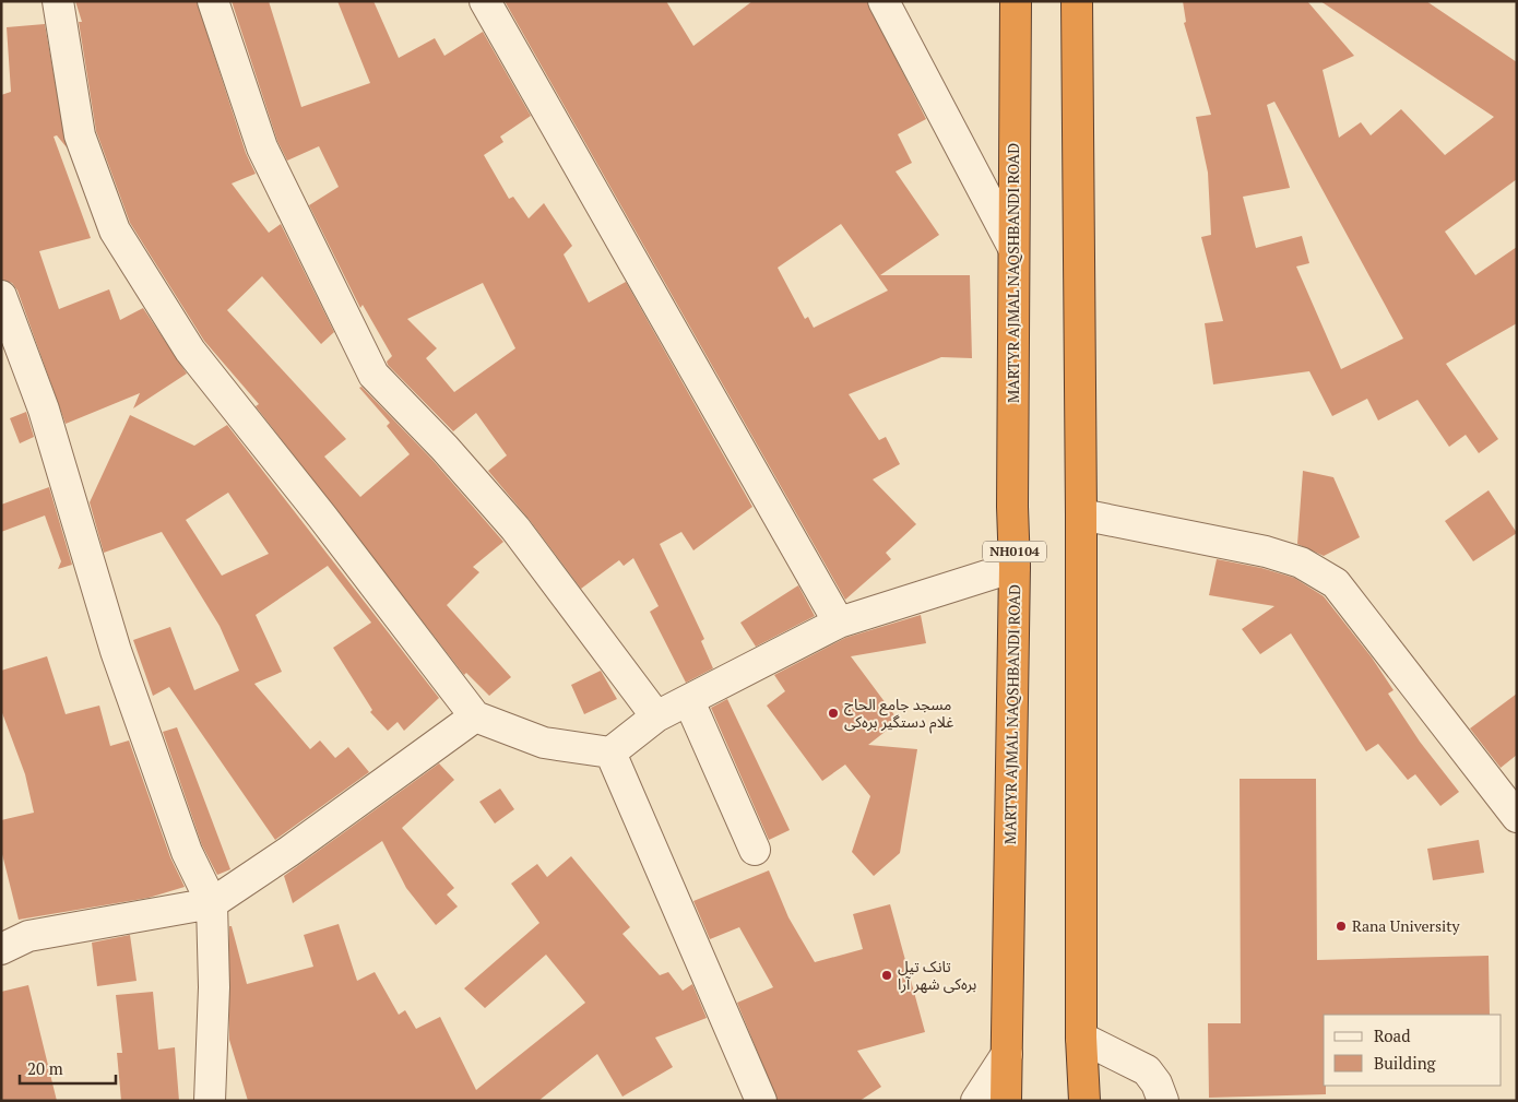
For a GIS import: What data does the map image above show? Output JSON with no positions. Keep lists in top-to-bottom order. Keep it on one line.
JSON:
{"streets":{"highway":["MARTYR AJMAL NAQSHBANDI ROAD","NH0104"]},"places":["مسجد جامع الحاج غلام دستگیر بره‌کی","Rana University","تانک تیل بره‌کی شهر آرا"],"legend":["Road","Building"],"scale_bar":"20 m"}
